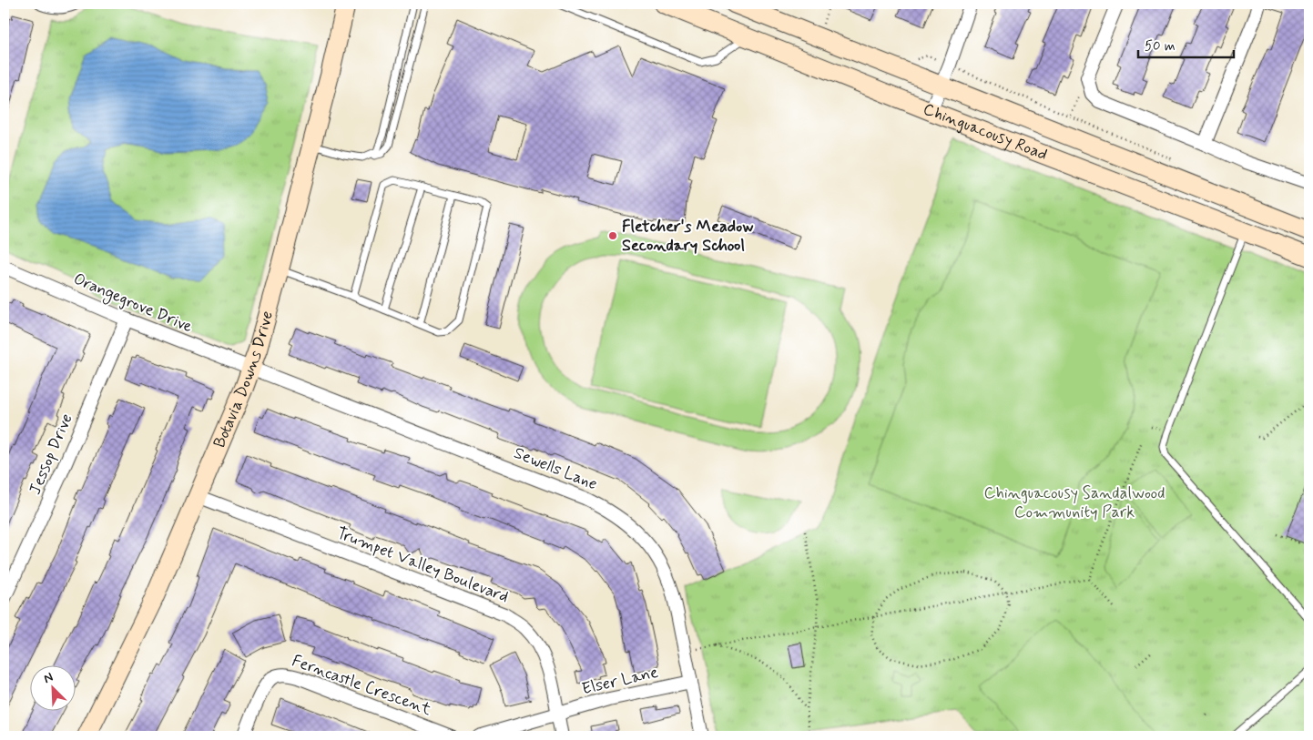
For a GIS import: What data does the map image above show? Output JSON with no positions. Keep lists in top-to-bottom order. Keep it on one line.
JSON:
{"streets":{"main road":["Chinguacousy Road","Botavia Downs Drive"],"street":["Orangegrove Drive","Jessop Drive","Sewells Lane","Trumpet Valley Boulevard","Elser Lane","Ferncastle Crescent"]},"crossings":[["Orangegrove Drive","Botavia Downs Drive"],["Orangegrove Drive","Jessop Drive"],["Orangegrove Drive","Sewells Lane"],["Botavia Downs Drive","Sewells Lane"],["Botavia Downs Drive","Trumpet Valley Boulevard"],["Sewells Lane","Elser Lane"],["Trumpet Valley Boulevard","Elser Lane"]],"parks":["Chinguacousy Sandalwood Community Park"],"places":["Fletcher's Meadow Secondary School"],"scale_bar":"50 m","north":"top left"}
